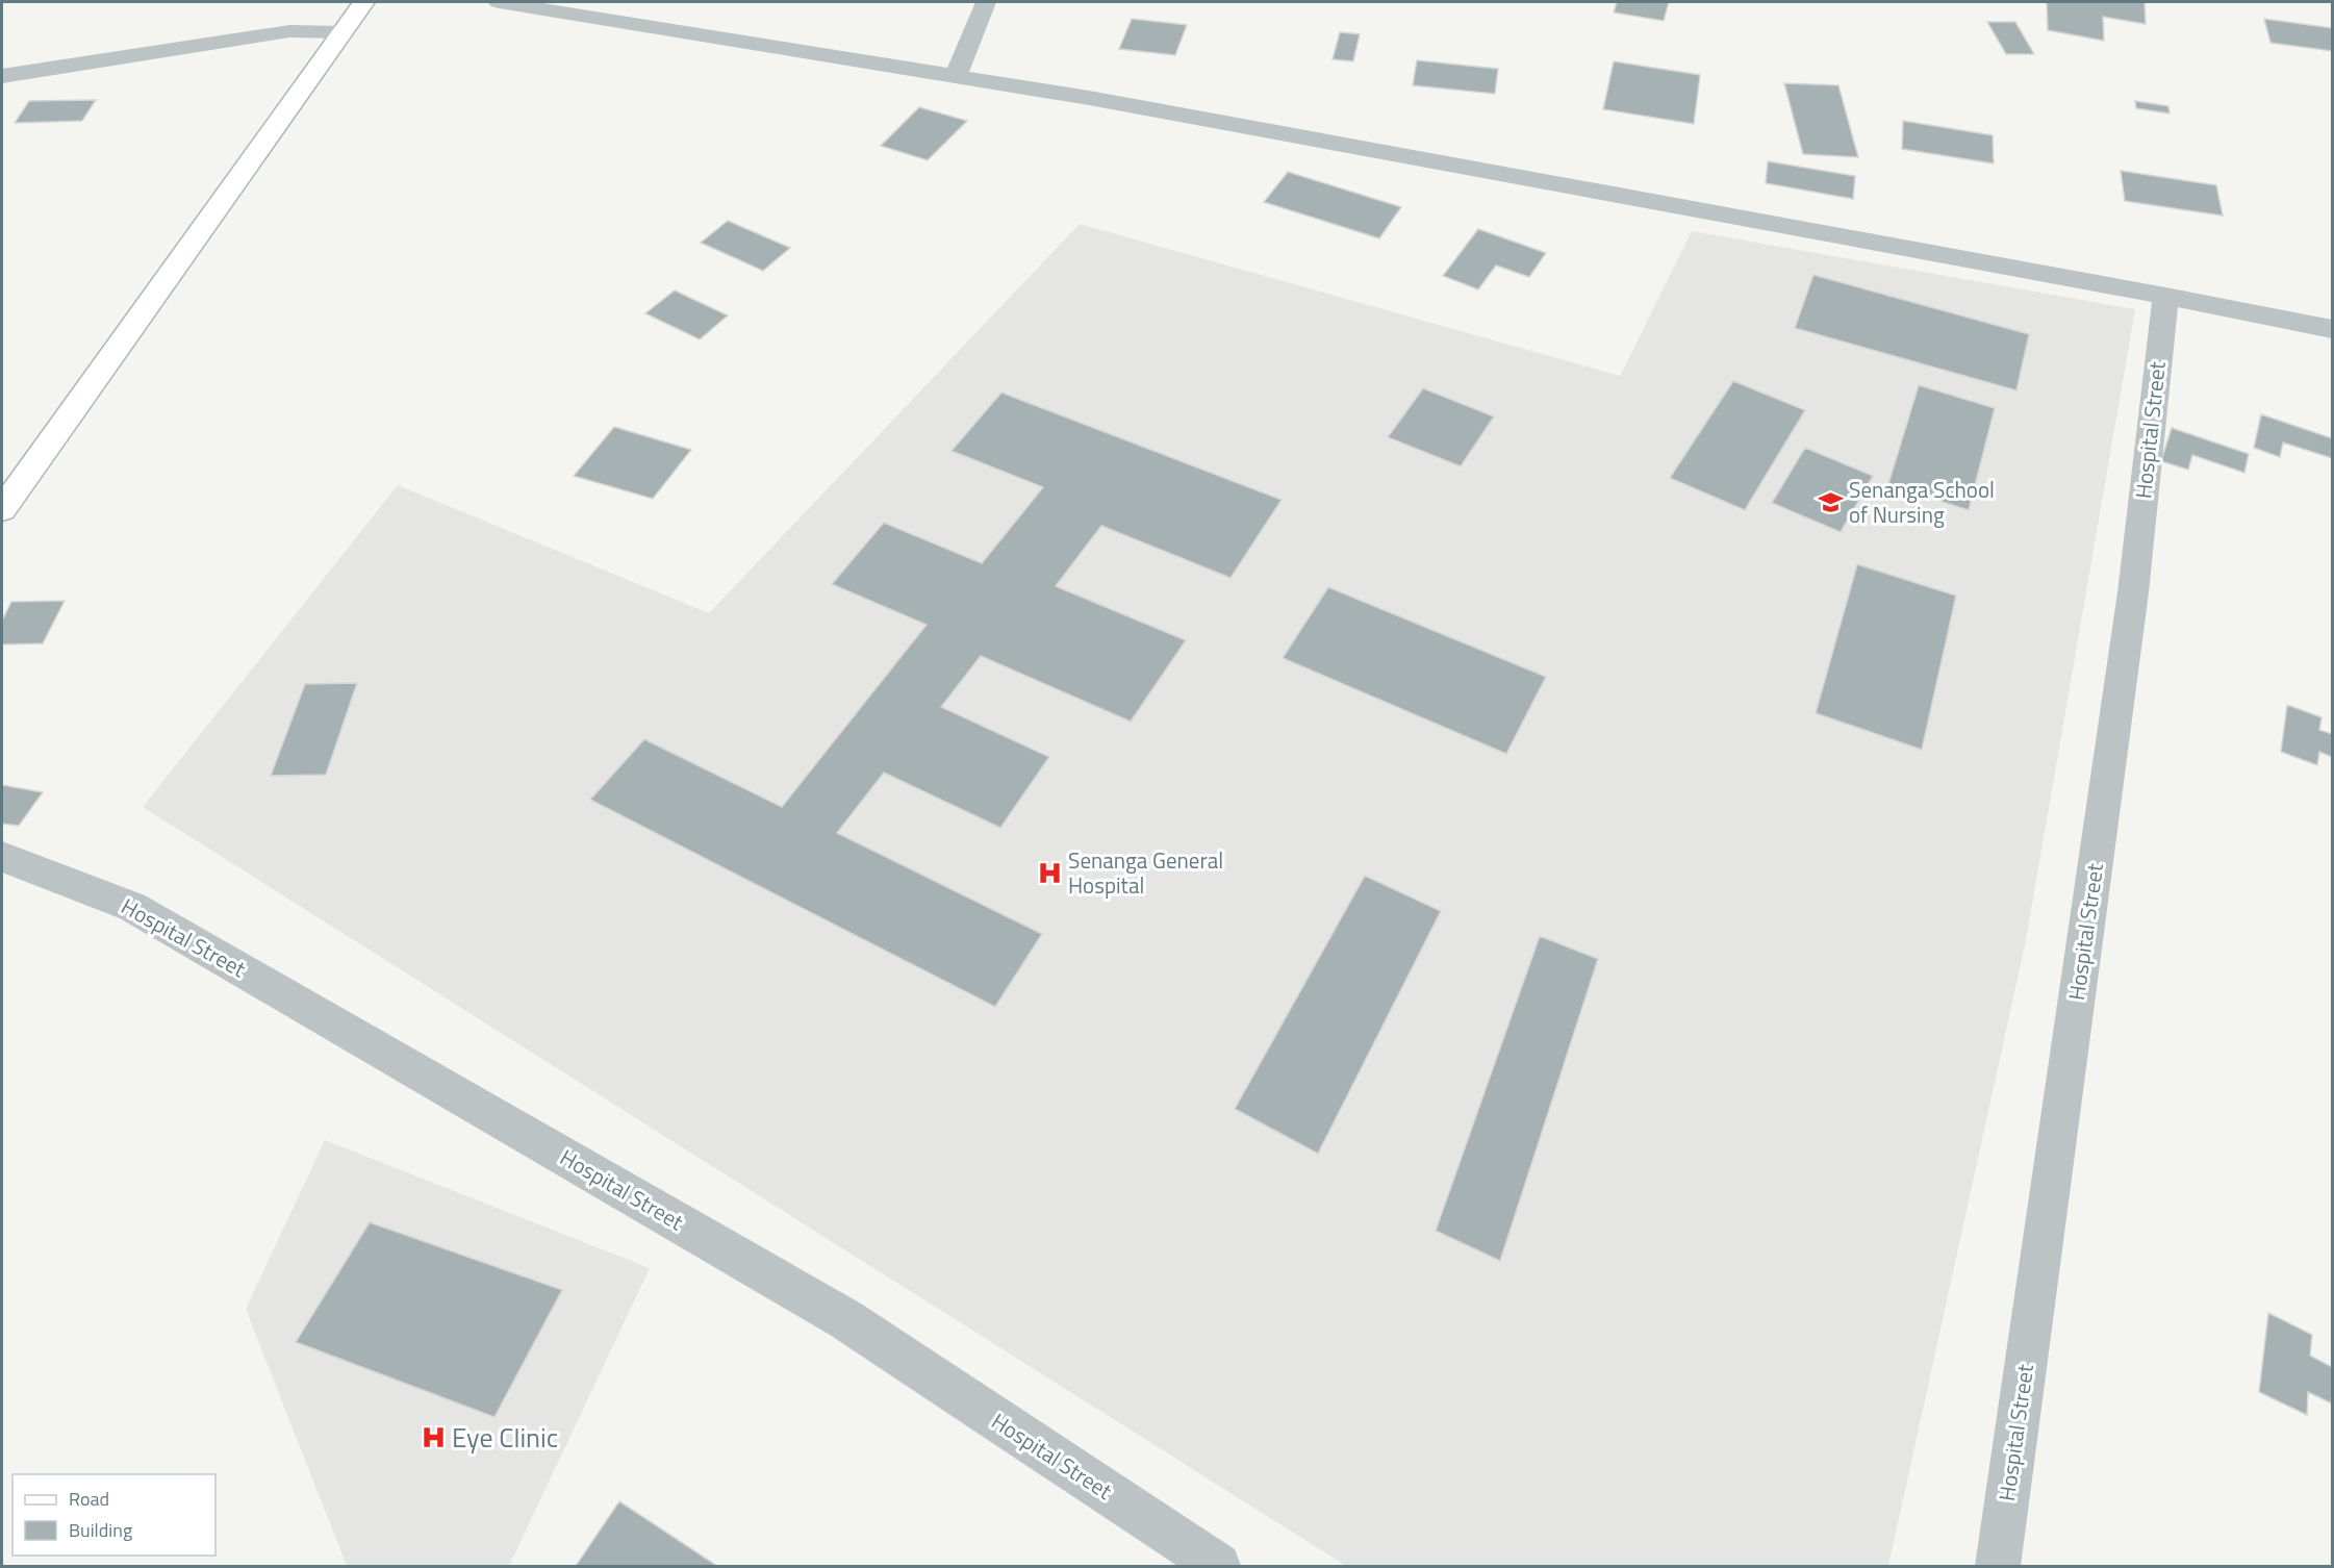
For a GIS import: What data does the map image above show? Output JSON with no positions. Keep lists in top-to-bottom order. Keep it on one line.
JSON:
{"streets":{"street":["Hospital Street"]},"places":{"school or university":["Senanga School of Nursing"],"hospital":["Senanga General Hospital","Eye Clinic"]},"legend":["Road","Building"]}
